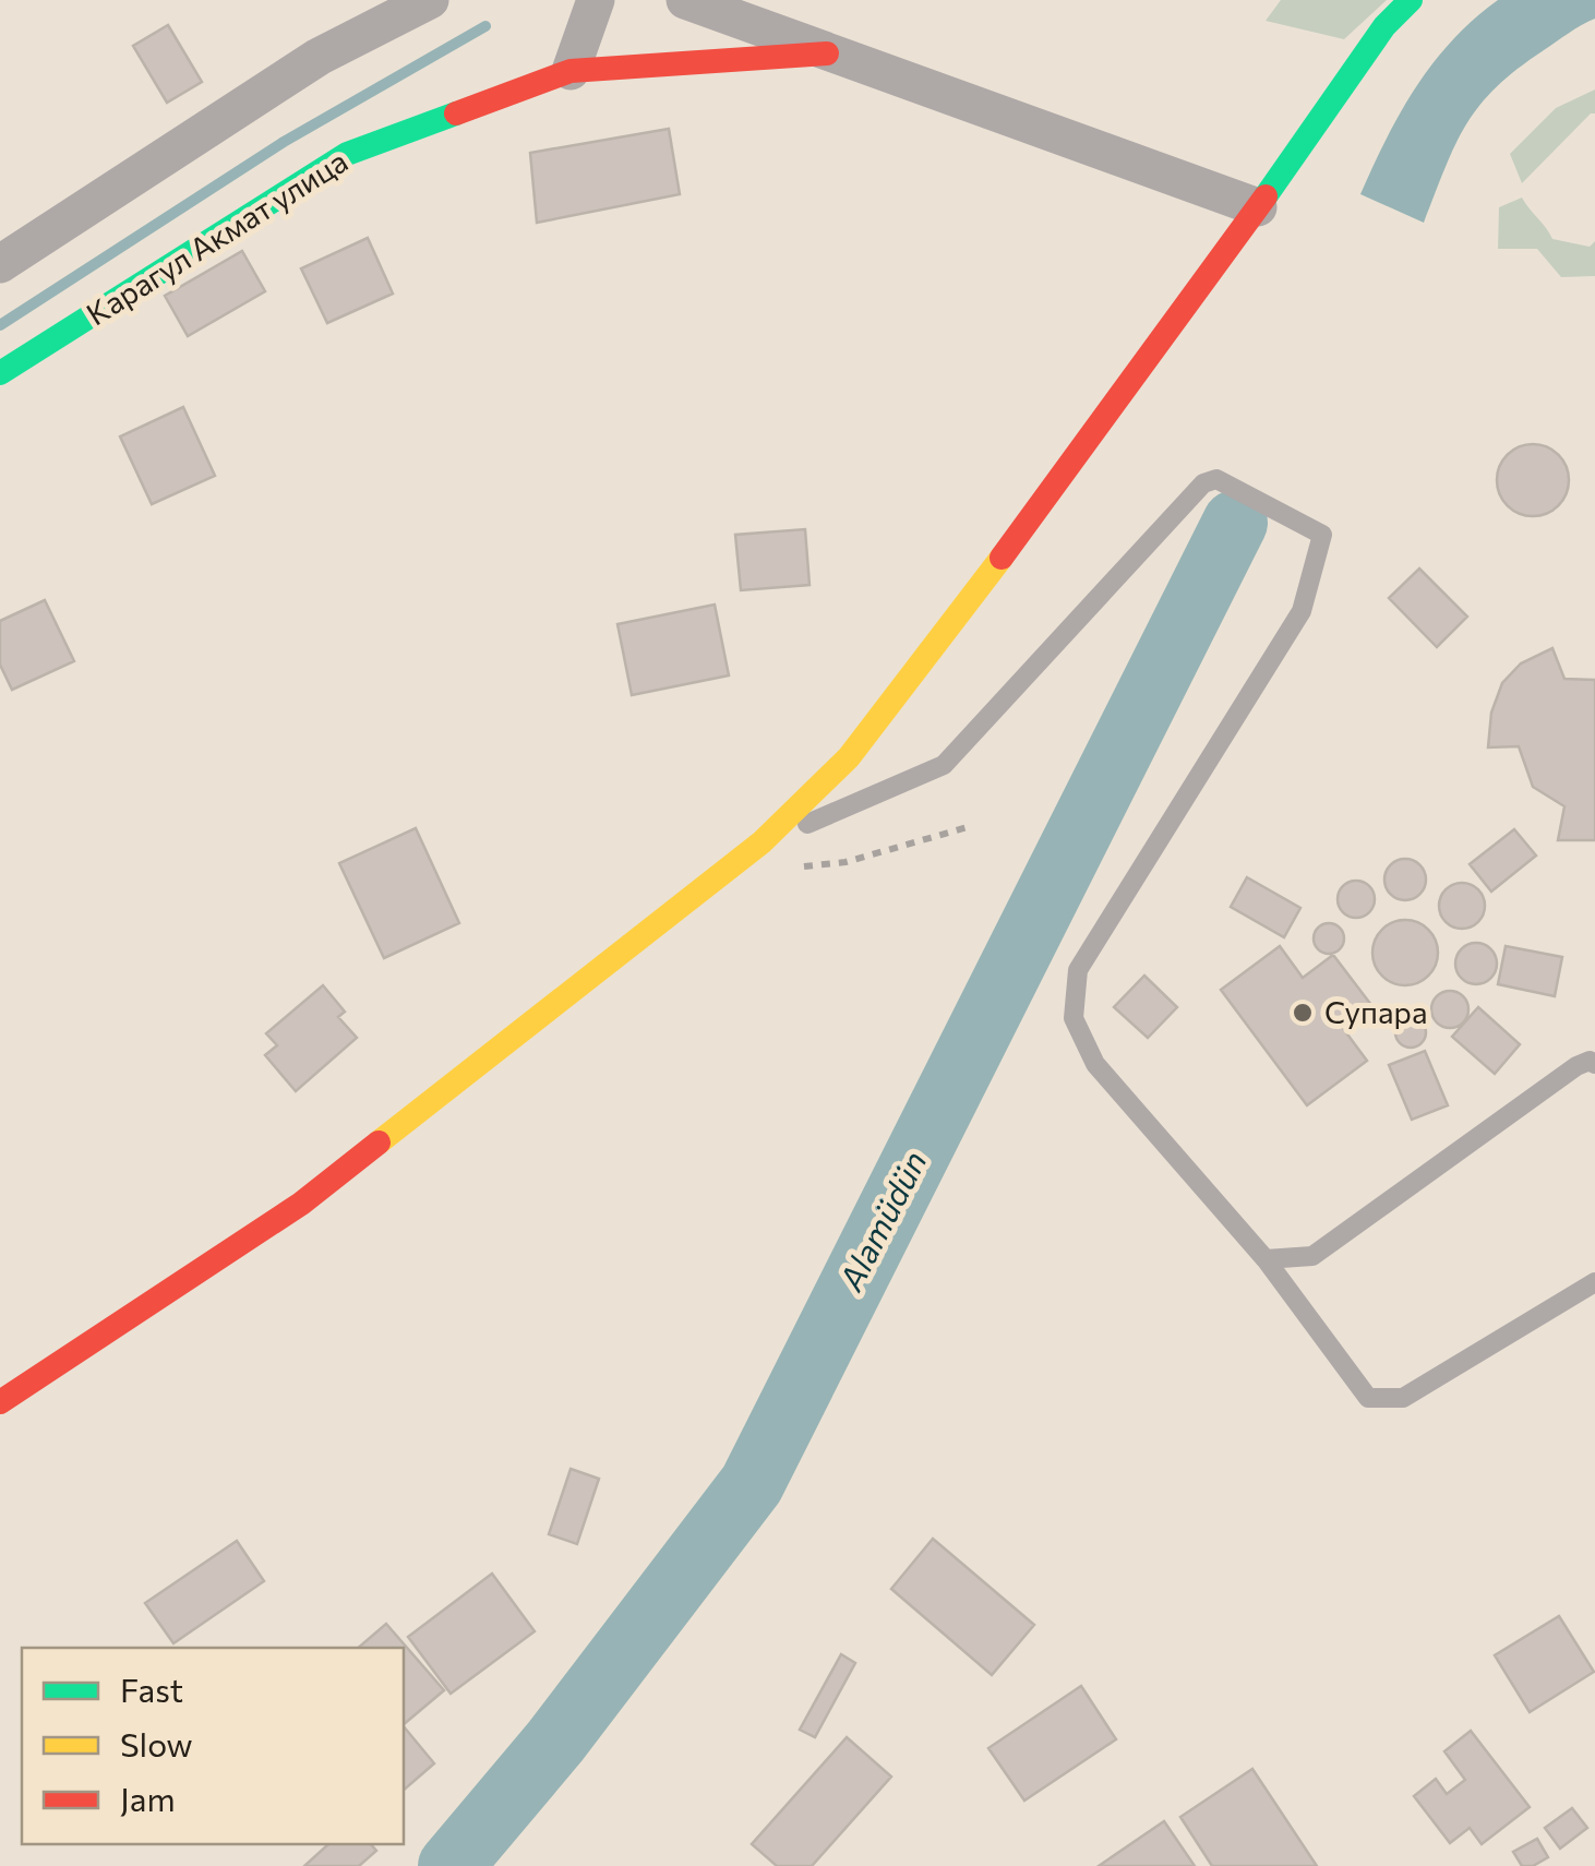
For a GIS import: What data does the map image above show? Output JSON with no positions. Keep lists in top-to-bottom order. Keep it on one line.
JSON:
{"streets":{"main road":["Карагул Акмат улица"]},"water":["Alamüdün"],"places":["Супара"],"legend":["Fast","Slow","Jam"]}
